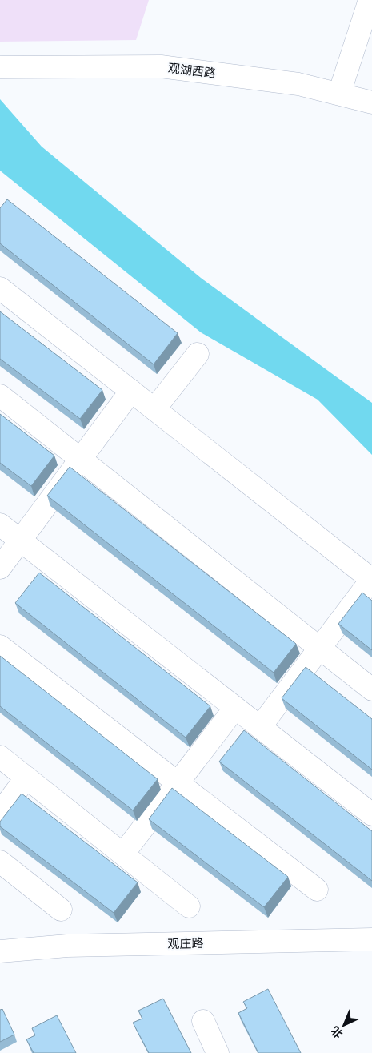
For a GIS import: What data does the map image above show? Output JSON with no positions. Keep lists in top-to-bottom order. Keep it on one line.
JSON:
{"streets":{"street":["观湖西路","观庄路"]},"north":"bottom left"}
